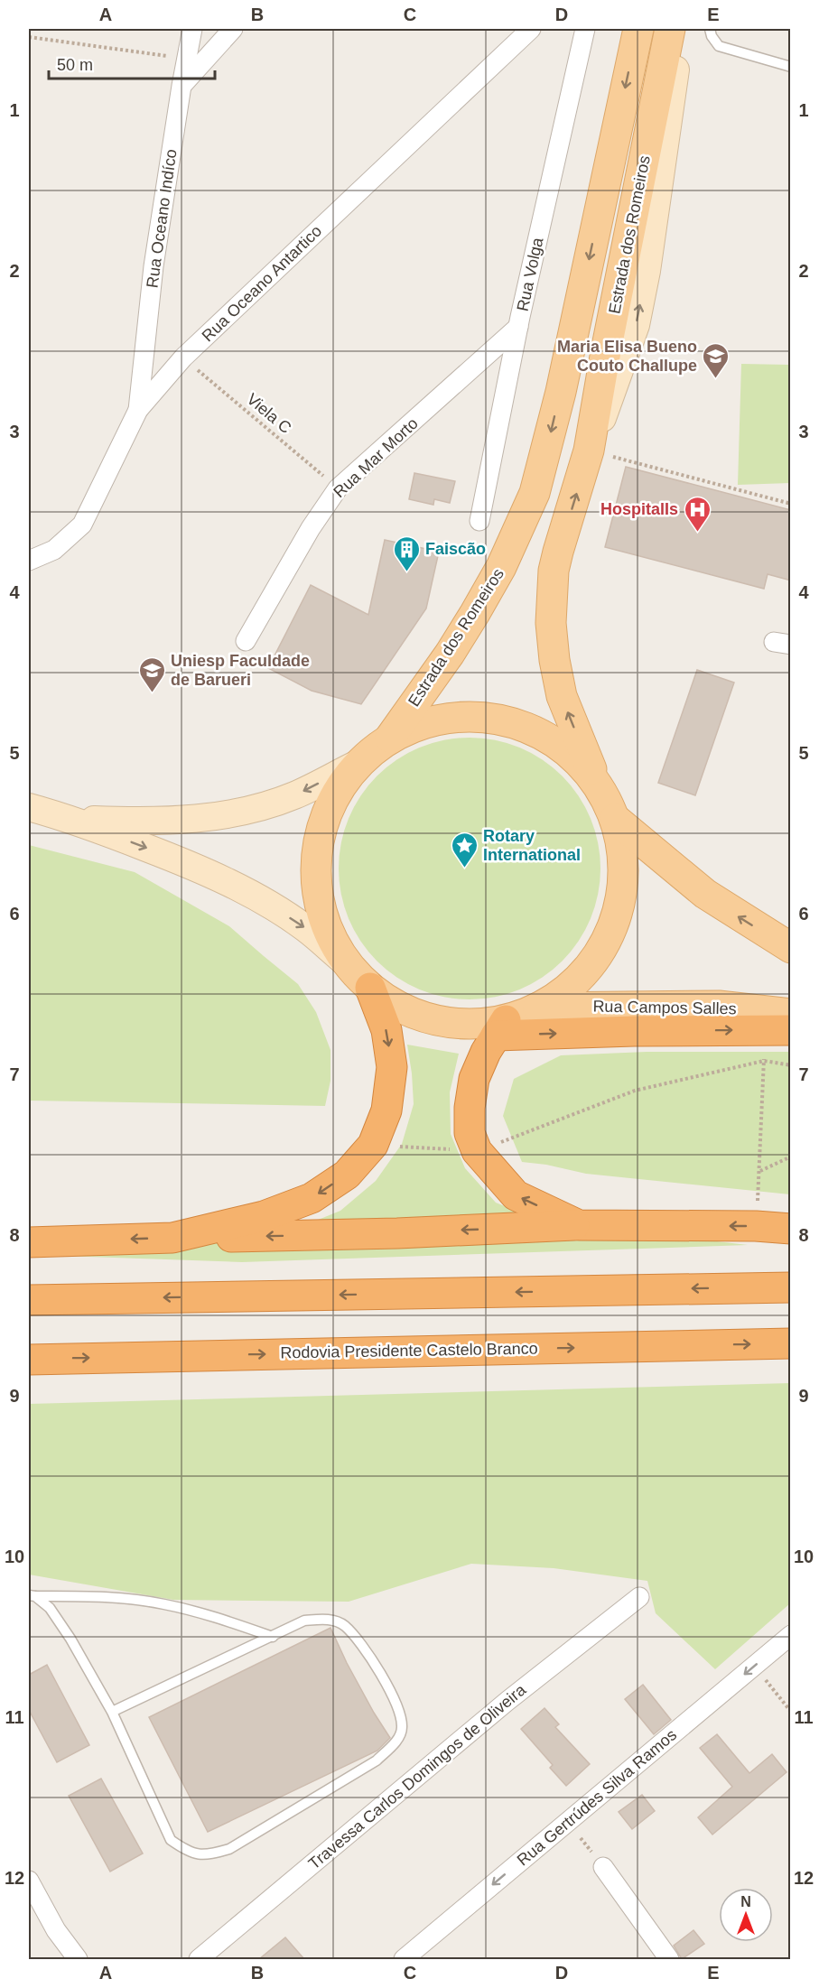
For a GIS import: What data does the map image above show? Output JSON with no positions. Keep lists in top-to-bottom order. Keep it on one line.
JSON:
{"streets":{"highway":["Rodovia Presidente Castelo Branco"],"main road":["Estrada dos Romeiros","Rua Campos Salles"],"street":["Rua Oceano Indíco","Rua Volga","Rua Oceano Antartico","Rua Mar Morto","Travessa Carlos Domingos de Oliveira","Rua Gertrúdes Silva Ramos"],"path":["Viela C"]},"crossings":[["Rua Oceano Indíco","Rua Oceano Antartico"],["Rua Volga","Rua Mar Morto"],["Rua Oceano Antartico","Viela C"],["Viela C","Rua Mar Morto"]],"one_way":["Rua Gertrúdes Silva Ramos"],"places":{"school or university":["Maria Elisa Bueno Couto Challupe","Uniesp Faculdade de Barueri"],"hospital":["HospitalIs"],"building":["Faiscão"],"place":["Rotary International"]},"scale_bar":"50 m","north":"top","grid":{"columns":["A","B","C","D","E"],"rows":["1","2","3","4","5","6","7","8","9","10","11","12"]}}
